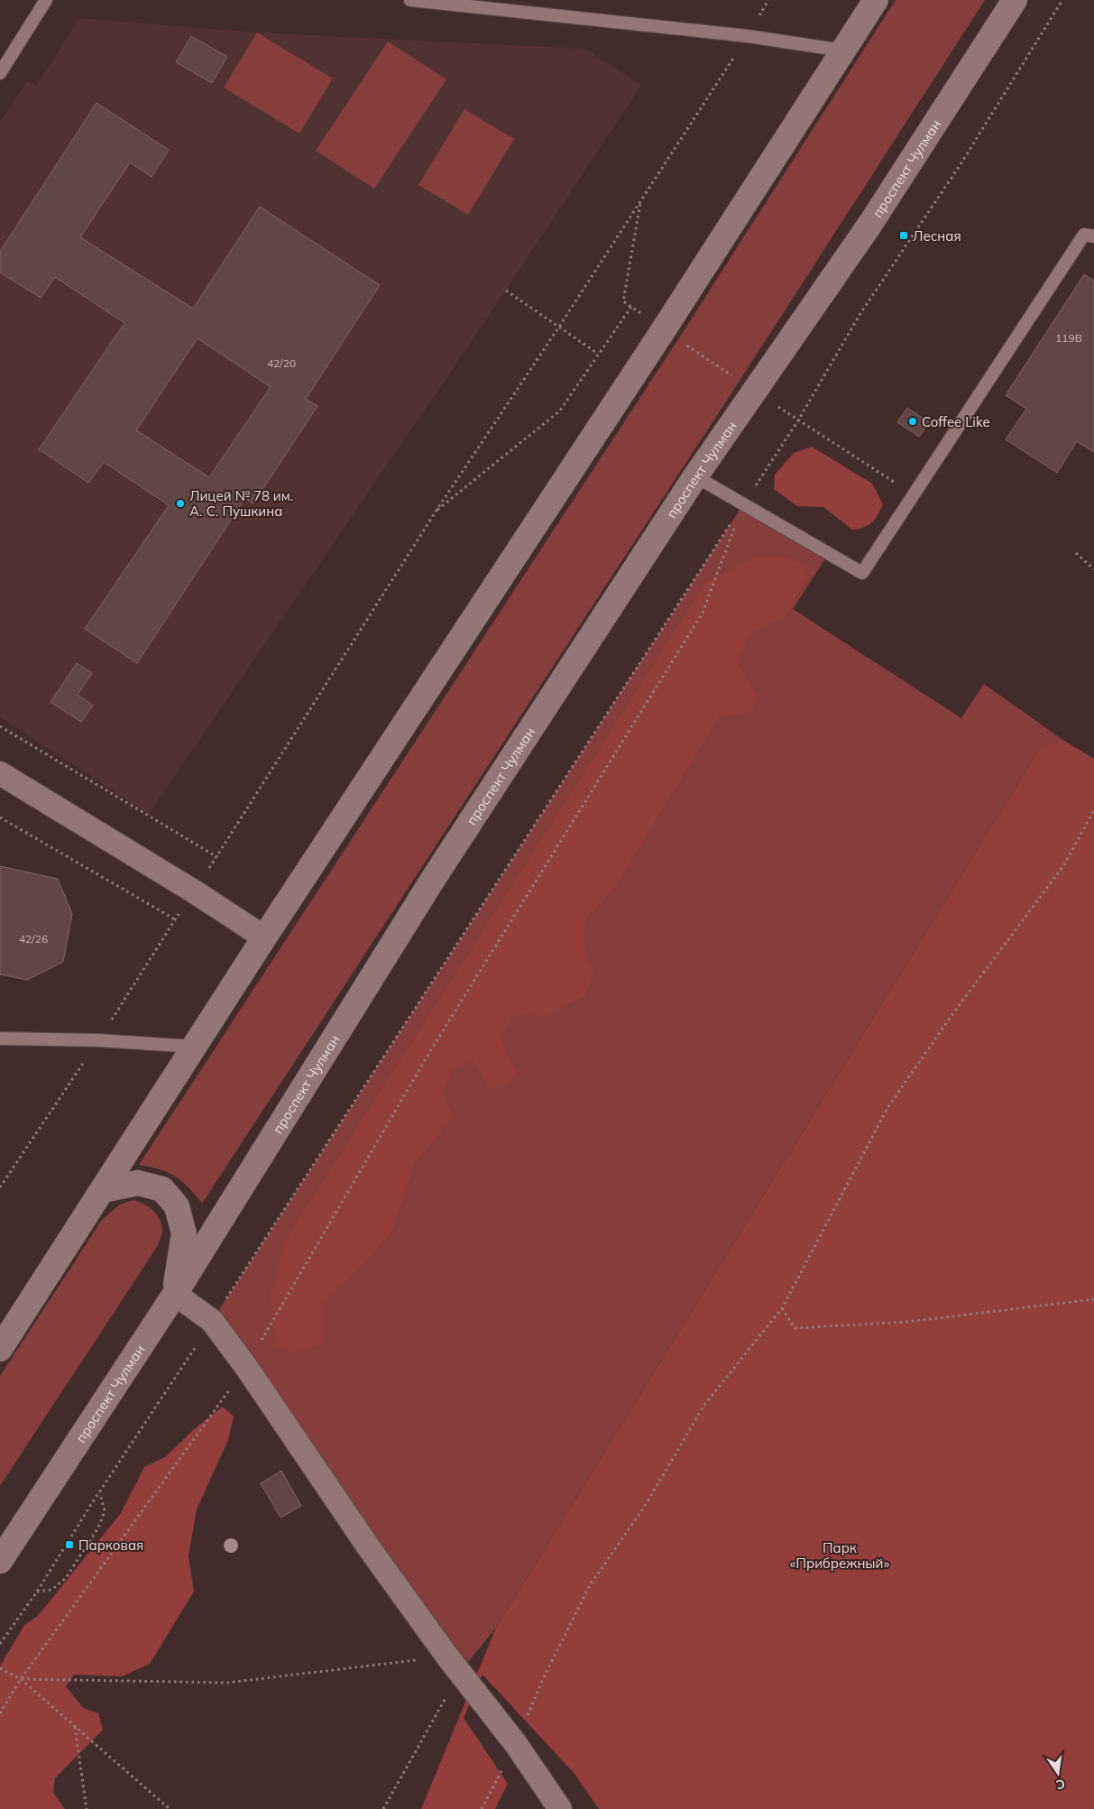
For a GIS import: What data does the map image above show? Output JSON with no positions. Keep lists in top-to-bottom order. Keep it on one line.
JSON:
{"streets":{"main road":["проспект Чулман"]},"parks":["Парк «Прибрежный»"],"places":{"transit":["Лесная","Парковая"],"other":["Coffee Like","Лицей № 78 им. А. С. Пушкина"]},"house_numbers":["119В","42/20","42/26"],"north":"bottom"}
